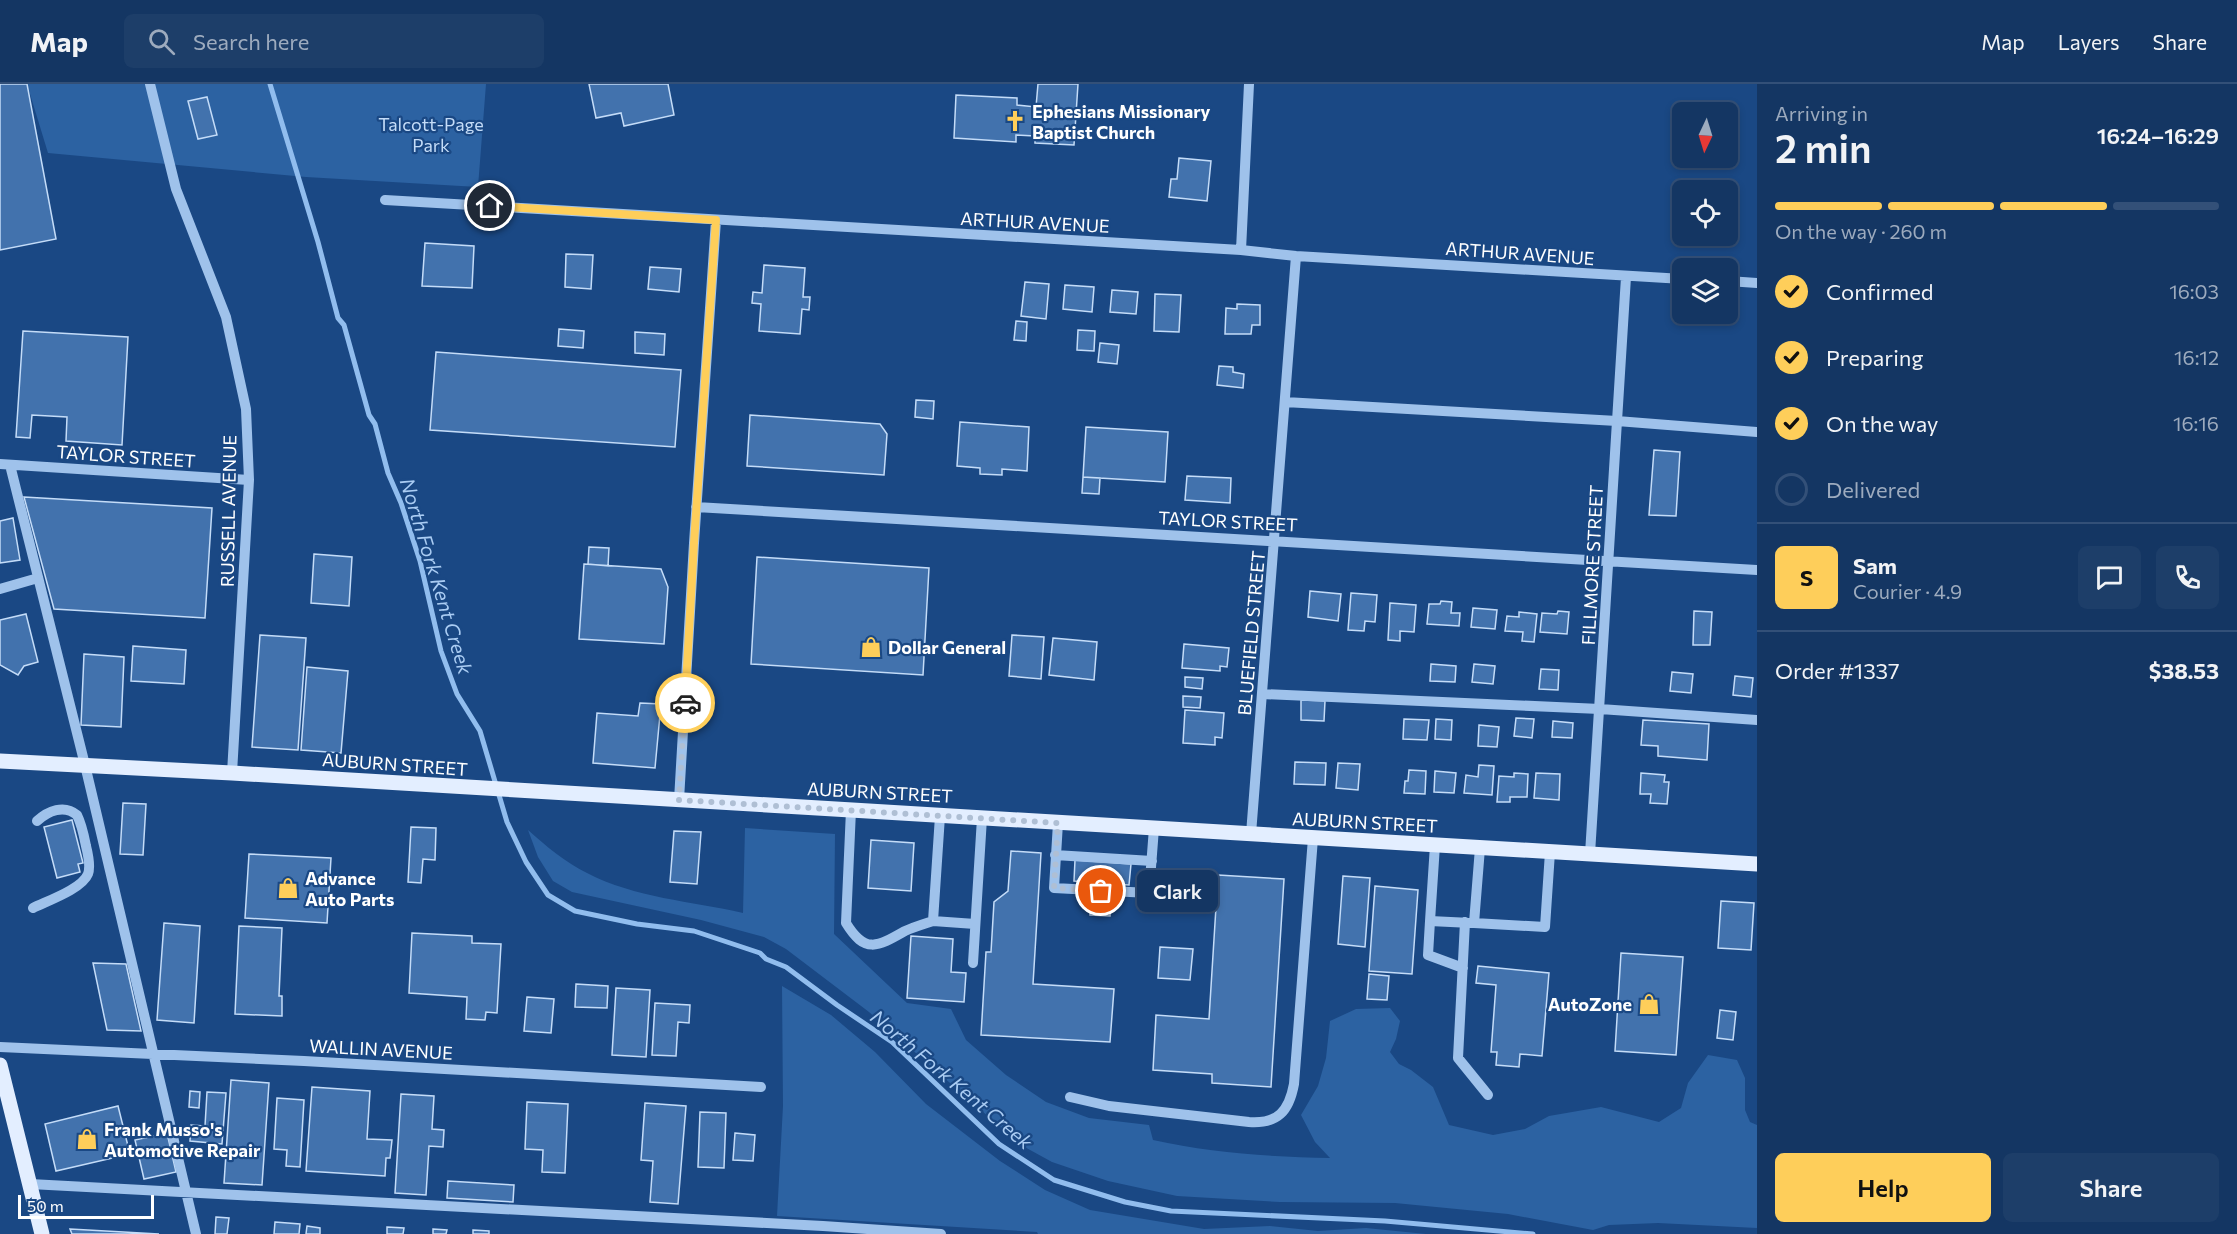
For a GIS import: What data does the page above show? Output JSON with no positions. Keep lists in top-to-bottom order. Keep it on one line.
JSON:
{"streets":{"main road":["AUBURN STREET"],"street":["ARTHUR AVENUE","TAYLOR STREET","RUSSELL AVENUE","FILLMORE STREET","BLUEFIELD STREET","WALLIN AVENUE"]},"crossings":[["ARTHUR AVENUE","FILLMORE STREET"],["ARTHUR AVENUE","BLUEFIELD STREET"],["TAYLOR STREET","RUSSELL AVENUE"],["TAYLOR STREET","FILLMORE STREET"],["TAYLOR STREET","BLUEFIELD STREET"],["RUSSELL AVENUE","AUBURN STREET"],["FILLMORE STREET","AUBURN STREET"],["BLUEFIELD STREET","AUBURN STREET"]],"water":["North Fork Kent Creek"],"parks":["Talcott-Page Park"],"places":{"church":["Ephesians Missionary Baptist Church"],"shop":["Dollar General","Advance Auto Parts","AutoZone","Frank Musso's Automotive Repair"],"other":["Clark"]},"scale_bar":"50 m","north":"bottom","page":{"header":"Map","search":"Search here","nav":["Map","Layers","Share"],"heading":["2 min","Arriving in","16:24–16:29"],"panel":["Sam","Courier · 4.9","Order #1337","$38.53"],"bar":"On the way · 260 m","list":[["Confirmed","16:03"],["Preparing","16:12"],["On the way","16:16"],"Delivered"],"round":"S","bubble":"Clark","buttons":["Help","Share"],"scale":"50 m"}}
